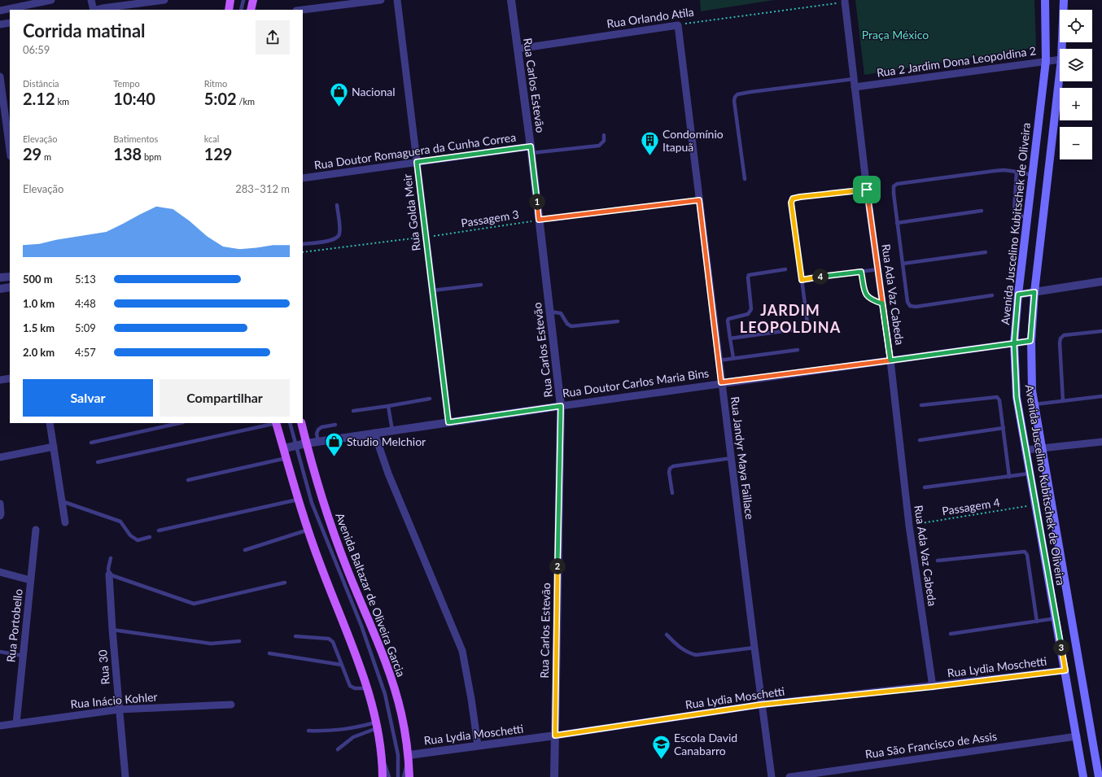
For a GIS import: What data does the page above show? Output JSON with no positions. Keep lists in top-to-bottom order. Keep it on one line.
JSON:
{"streets":{"main road":["Avenida Juscelino Kubitschek de Oliveira","Avenida Baltazar de Oliveira Garcia"],"street":["Rua Orlando Atila","Rua 2 Jardim Dona Leopoldina 2","Rua Carlos Estevão","Rua Doutor Romaguera da Cunha Correa","Rua Golda Meir","Rua Ada Vaz Cabeda","Rua Doutor Carlos Maria Bins","Rua Jandyr Maya Faillace","Rua Portobello","Rua 30","Rua Lydia Moschetti","Rua Inácio Kohler","Rua São Francisco de Assis"],"path":["Passagem 3","Passagem 4"]},"crossings":[["Rua Orlando Atila","Rua Carlos Estevão"],["Rua Orlando Atila","Rua Ada Vaz Cabeda"],["Rua Orlando Atila","Rua Jandyr Maya Faillace"],["Rua 2 Jardim Dona Leopoldina 2","Avenida Juscelino Kubitschek de Oliveira"],["Rua 2 Jardim Dona Leopoldina 2","Rua Ada Vaz Cabeda"],["Rua Carlos Estevão","Rua Doutor Romaguera da Cunha Correa"],["Rua Carlos Estevão","Passagem 3"],["Rua Carlos Estevão","Rua Doutor Carlos Maria Bins"],["Rua Carlos Estevão","Rua Lydia Moschetti"],["Rua Doutor Romaguera da Cunha Correa","Rua Golda Meir"],["Rua Golda Meir","Passagem 3"],["Rua Golda Meir","Rua Doutor Carlos Maria Bins"],["Passagem 3","Rua Jandyr Maya Faillace"],["Avenida Juscelino Kubitschek de Oliveira","Rua Doutor Carlos Maria Bins"],["Avenida Juscelino Kubitschek de Oliveira","Passagem 4"],["Avenida Juscelino Kubitschek de Oliveira","Rua Lydia Moschetti"],["Avenida Juscelino Kubitschek de Oliveira","Rua São Francisco de Assis"],["Rua Ada Vaz Cabeda","Rua Doutor Carlos Maria Bins"],["Rua Ada Vaz Cabeda","Passagem 4"],["Rua Ada Vaz Cabeda","Rua Lydia Moschetti"],["Rua Doutor Carlos Maria Bins","Rua Jandyr Maya Faillace"],["Rua Doutor Carlos Maria Bins","Avenida Baltazar de Oliveira Garcia"],["Rua Jandyr Maya Faillace","Rua Lydia Moschetti"],["Avenida Baltazar de Oliveira Garcia","Rua Lydia Moschetti"],["Rua Portobello","Rua Inácio Kohler"],["Rua 30","Rua Inácio Kohler"]],"districts":["JARDIM LEOPOLDINA"],"parks":["Praça México"],"places":{"shop":["Nacional","Studio Melchior"],"building":["Condomínio Itapuã"],"school or university":["Escola David Canabarro"]},"page":{"map_buttons":["+","−"],"heading":["Corrida matinal","06:59"],"stats":[["Distância","2.12 km"],["Tempo","10:40"],["Ritmo","5:02 /km"],["Elevação","29 m"],["Batimentos","138 bpm"],["kcal","129"]],"chart":["Elevação","283–312 m"],"pins":["1","4","2","3"],"list":[{"name":"500 m","note":"5:13"},{"name":"1.0 km","note":"4:48"},{"name":"1.5 km","note":"5:09"},{"name":"2.0 km","note":"4:57"}],"buttons":["Salvar","Compartilhar"]}}
